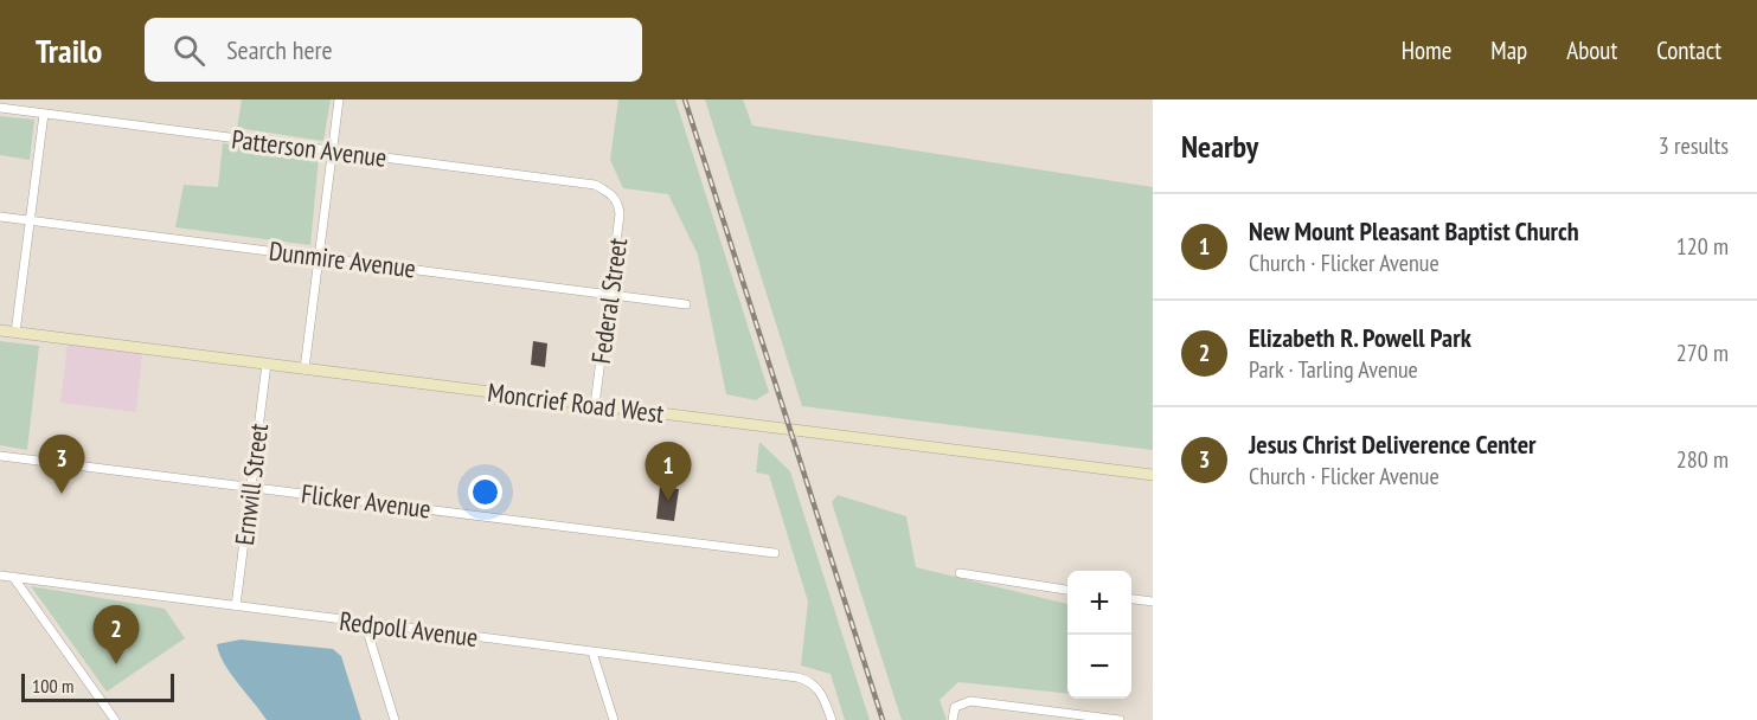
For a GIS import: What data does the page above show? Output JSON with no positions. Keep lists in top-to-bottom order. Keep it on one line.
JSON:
{"streets":{"street":["Patterson Avenue","Dunmire Avenue","Federal Street","Moncrief Road West","Ernwill Street","Flicker Avenue","Redpoll Avenue"]},"crossings":[["Patterson Avenue","Federal Street"],["Dunmire Avenue","Federal Street"],["Federal Street","Moncrief Road West"],["Moncrief Road West","Ernwill Street"],["Ernwill Street","Flicker Avenue"],["Ernwill Street","Redpoll Avenue"]],"scale_bar":"100 m","page":{"header":"Trailo","search":"Search here","nav":["Home","Map","About","Contact"],"heading":["Nearby","3 results"],"list":[{"mark":"1","name":"New Mount Pleasant Baptist Church","note":"Church · Flicker Avenue","value":"120 m"},{"mark":"2","name":"Elizabeth R. Powell Park","note":"Park · Tarling Avenue","value":"270 m"},{"mark":"3","name":"Jesus Christ Deliverence Center","note":"Church · Flicker Avenue","value":"280 m"}],"pins":["3","1","2"],"map_buttons":["+","−"],"scale":"100 m"}}
